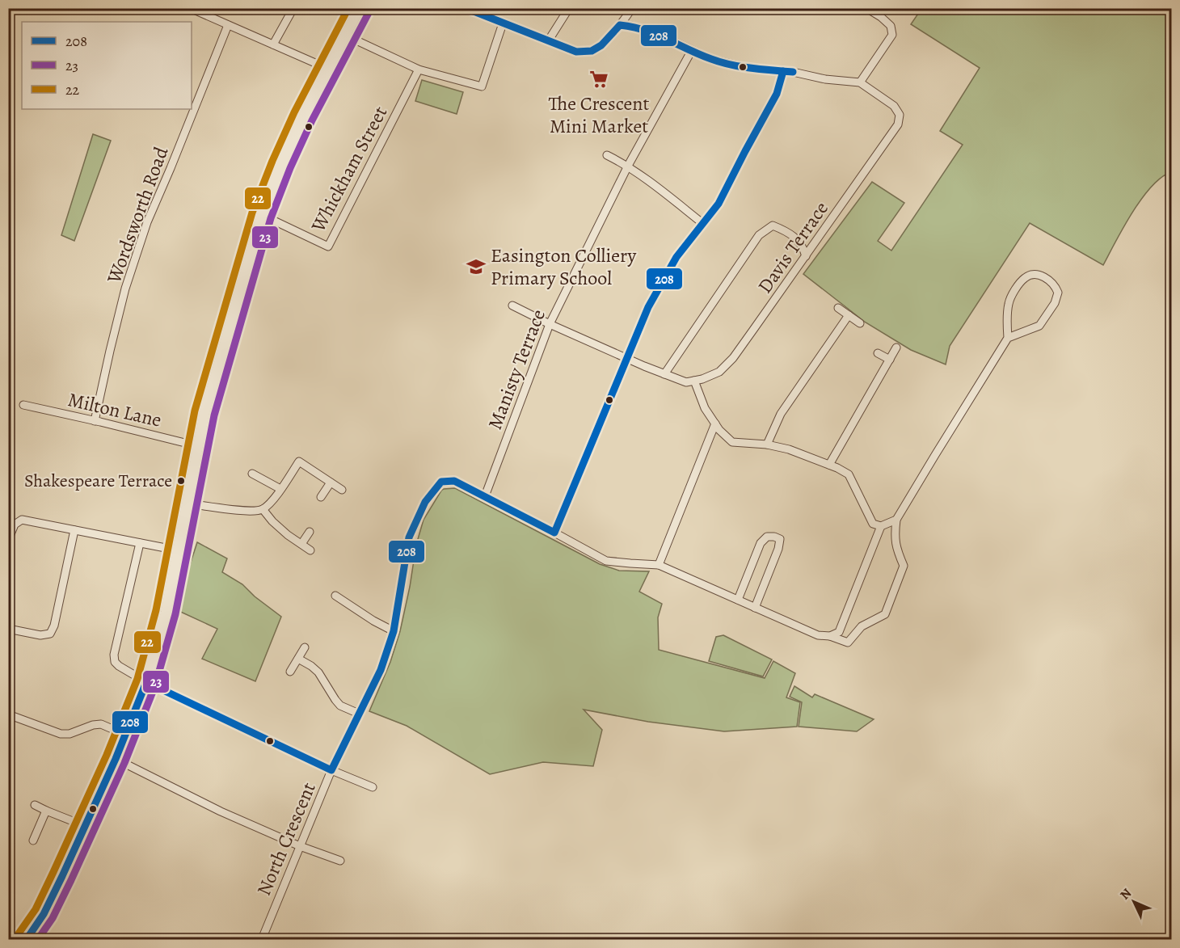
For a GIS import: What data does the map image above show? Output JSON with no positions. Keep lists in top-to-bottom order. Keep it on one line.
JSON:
{"streets":{"street":["Whickham Street","Wordsworth Road","Davis Terrace","Manisty Terrace","Milton Lane","North Crescent"]},"crossings":[["Wordsworth Road","Milton Lane"],["Manisty Terrace","North Crescent"]],"places":{"supermarket":["The Crescent Mini Market"],"school or university":["Easington Colliery Primary School"],"other":["Shakespeare Terrace"]},"lines":["transit line 208","transit line 22","transit line 23"],"legend":["208","23","22"],"north":"top left"}
